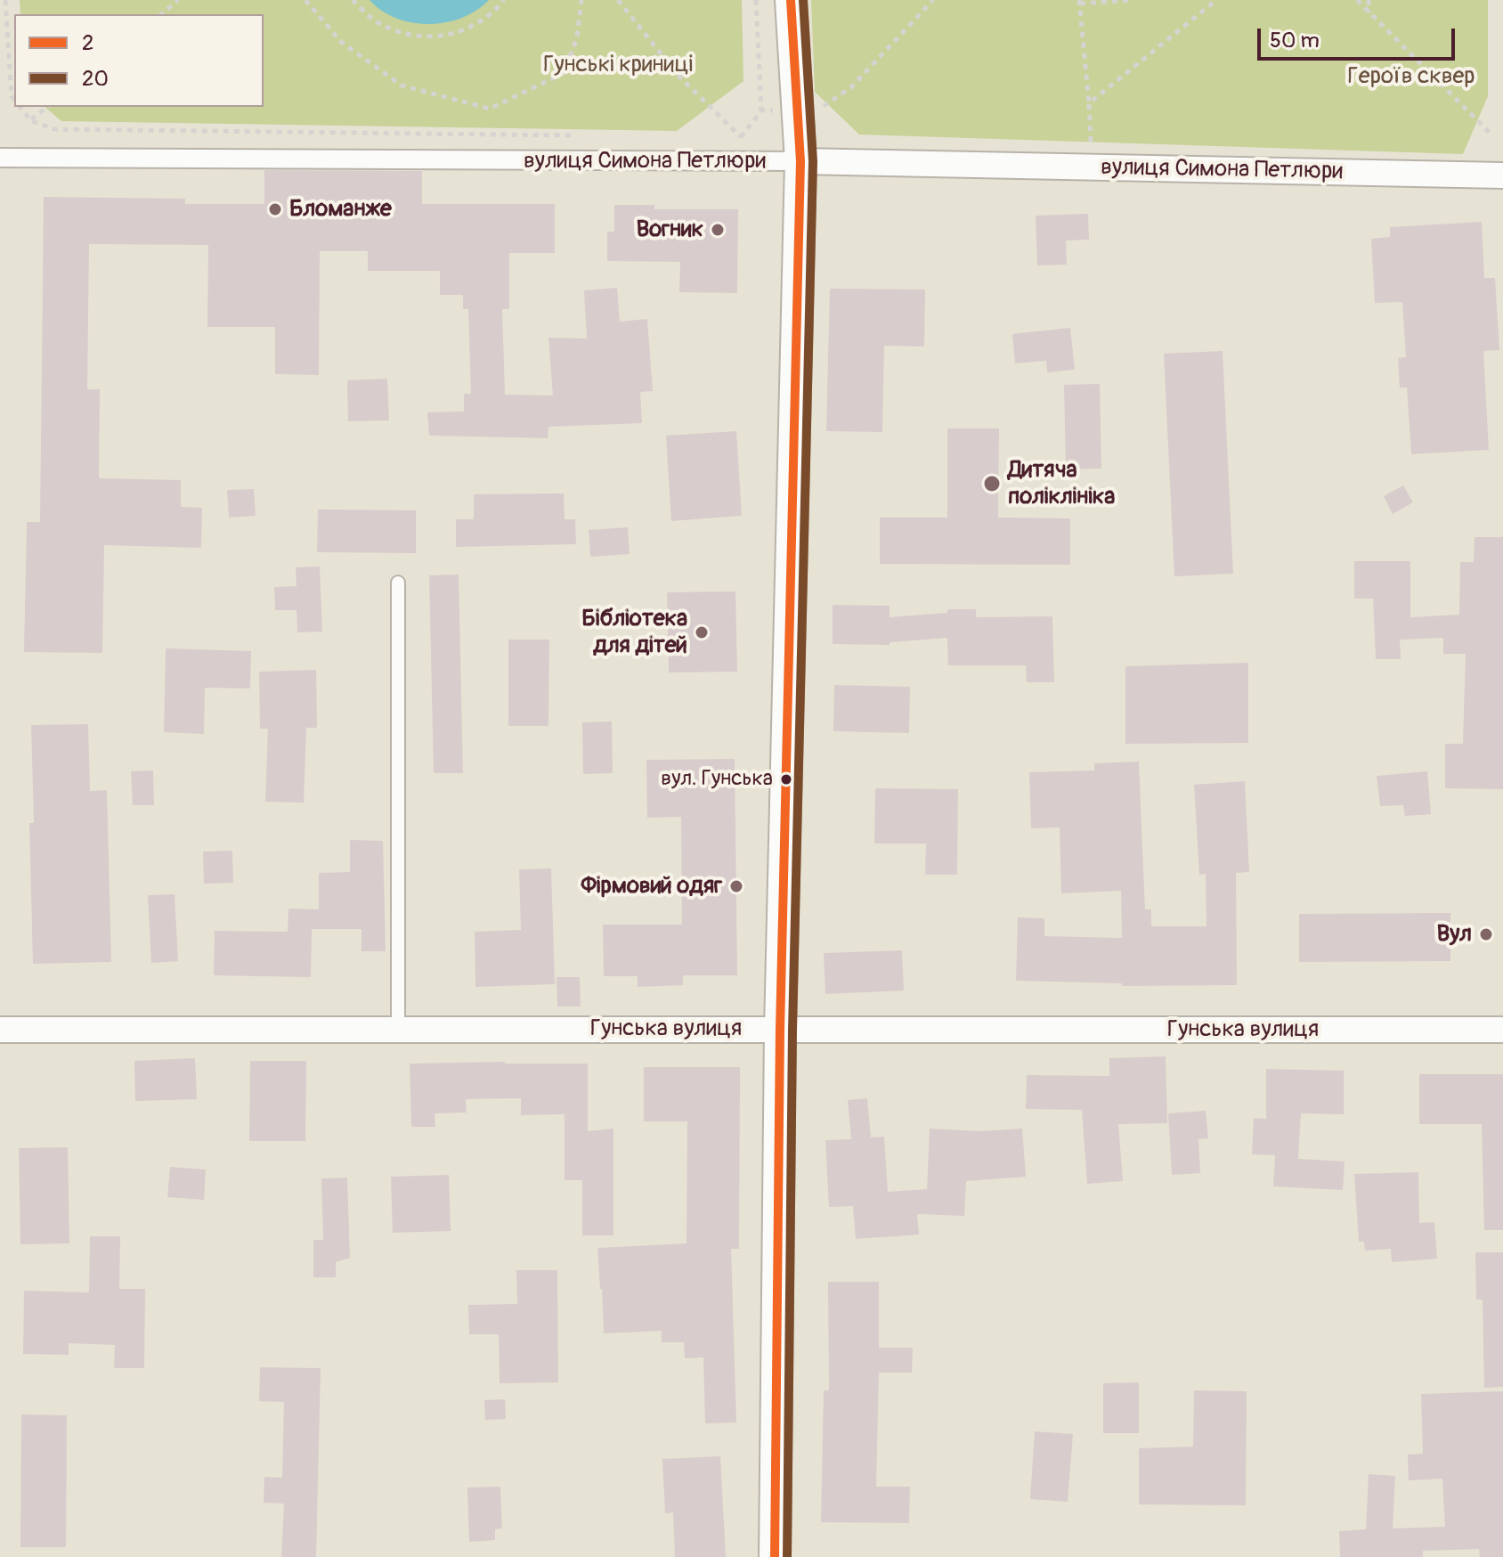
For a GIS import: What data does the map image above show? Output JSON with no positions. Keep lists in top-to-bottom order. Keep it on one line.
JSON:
{"streets":{"street":["вулиця Симона Петлюри","Гунська вулиця"]},"parks":["Гунські криниці","Героїв сквер"],"places":["Бломанже","Вогник","Дитяча поліклініка","Бібліотека для дітей","вул. Гунська","Фірмовий одяг","Вул"],"lines":["transit line 2","transit line 20"],"legend":["2","20"],"scale_bar":"50 m"}
